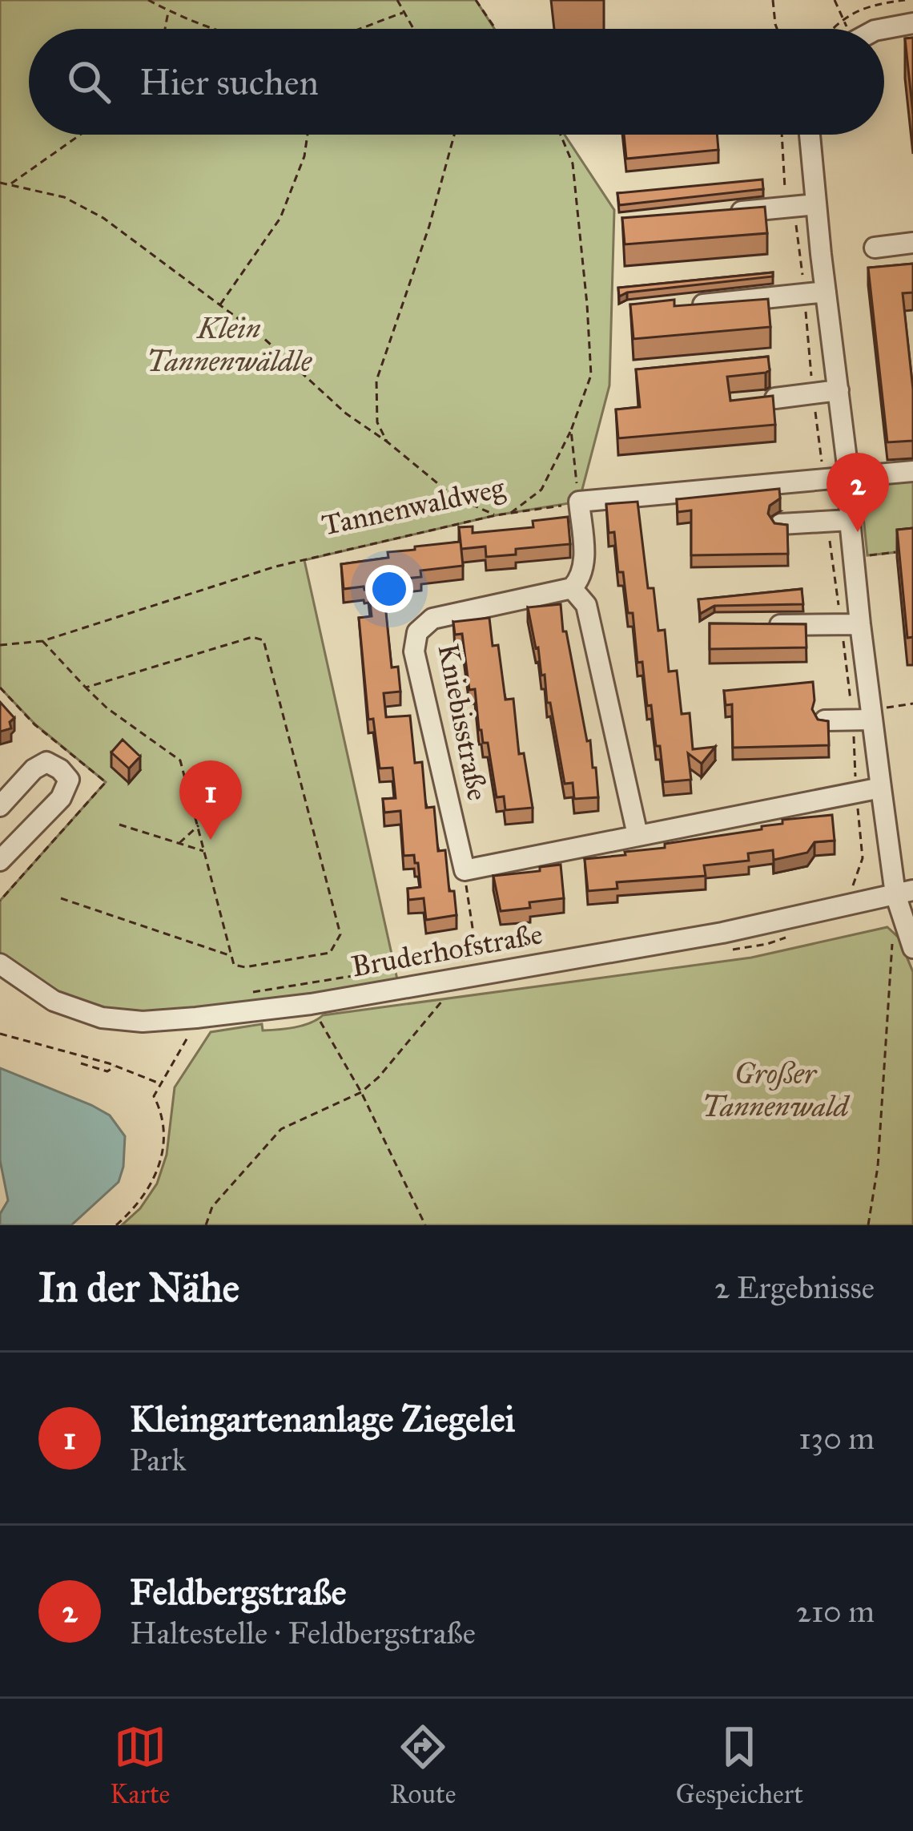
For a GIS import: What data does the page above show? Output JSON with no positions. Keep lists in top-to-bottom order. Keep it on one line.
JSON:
{"streets":{"street":["Kniebisstraße","Bruderhofstraße"],"path":["Tannenwaldweg"]},"parks":["Klein Tannenwäldle","Großer Tannenwald"],"page":{"search":"Hier suchen","pins":["2","1"],"heading":["In der Nähe","2 Ergebnisse"],"list":[{"mark":"1","name":"Kleingartenanlage Ziegelei","note":"Park","value":"130 m"},{"mark":"2","name":"Feldbergstraße","note":"Haltestelle · Feldbergstraße","value":"210 m"}],"nav":["Karte","Route","Gespeichert"]}}
